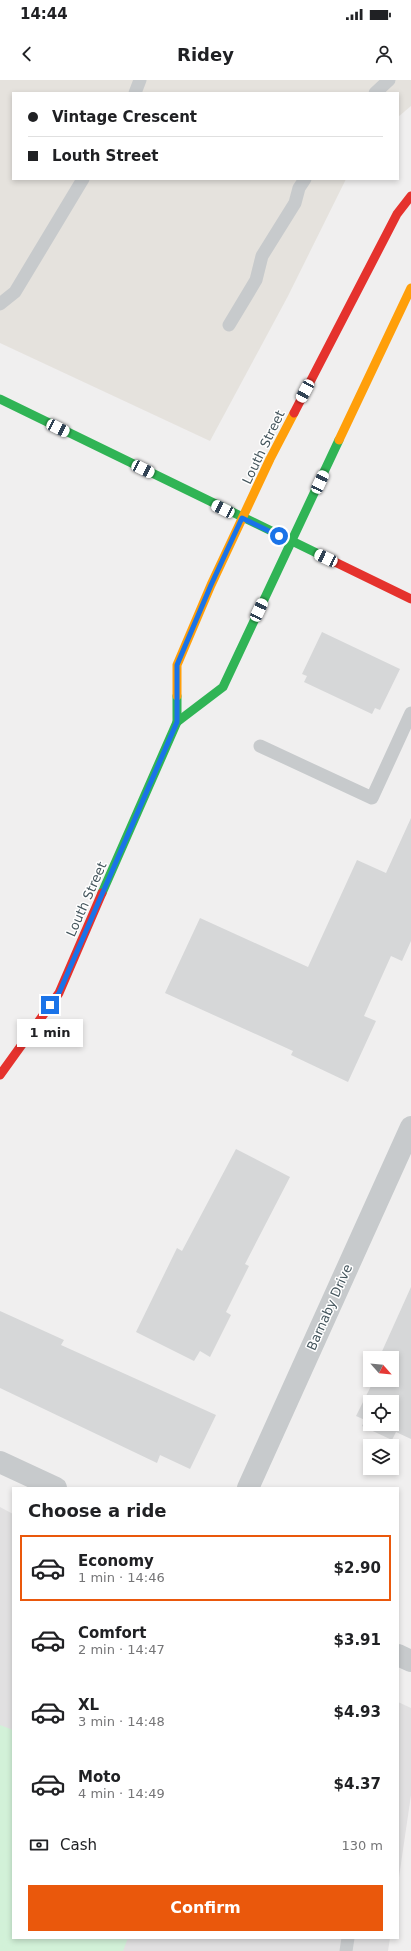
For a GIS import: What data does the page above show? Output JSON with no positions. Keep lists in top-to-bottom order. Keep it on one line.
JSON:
{"streets":{"main road":["Louth Street"],"street":["Barnaby Drive"]},"north":"bottom right","page":{"status":"14:44","header":"Ridey","banner":["Vintage Crescent","Louth Street"],"bubble":"1 min","heading":"Choose a ride","list":[{"name":"Economy","note":"1 min · 14:46","value":"$2.90"},{"name":"Comfort","note":"2 min · 14:47","value":"$3.91"},{"name":"XL","note":"3 min · 14:48","value":"$4.93"},{"name":"Moto","note":"4 min · 14:49","value":"$4.37"}],"pay":["Cash","130 m"],"buttons":"Confirm"}}
